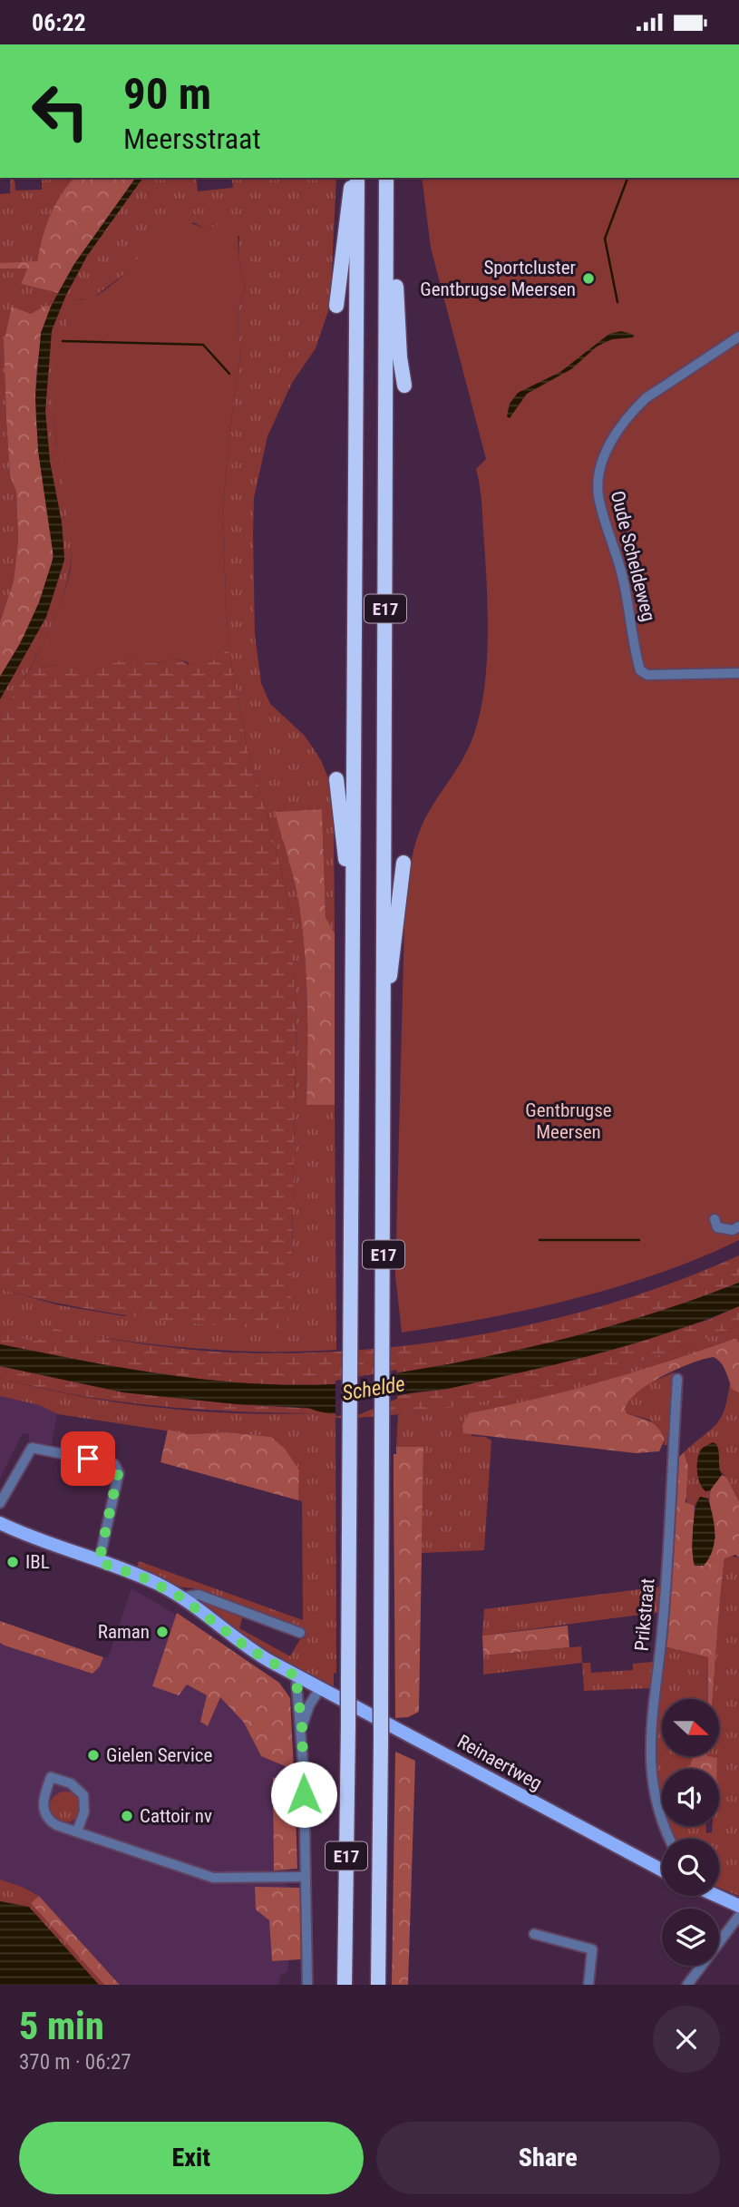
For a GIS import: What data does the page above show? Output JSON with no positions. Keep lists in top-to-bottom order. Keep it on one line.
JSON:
{"streets":{"highway":["E17"],"main road":["Reinaertweg"],"street":["Oude Scheldeweg","Prikstraat"]},"water":["Schelde"],"parks":["Gentbrugse Meersen"],"places":["Sportcluster Gentbrugse Meersen","IBL","Raman","Gielen Service","Cattoir nv"],"north":"right","page":{"status":"06:22","turn":["90 m","Meersstraat"],"heading":["5 min","370 m · 06:27"],"buttons":["Exit","Share"]}}
